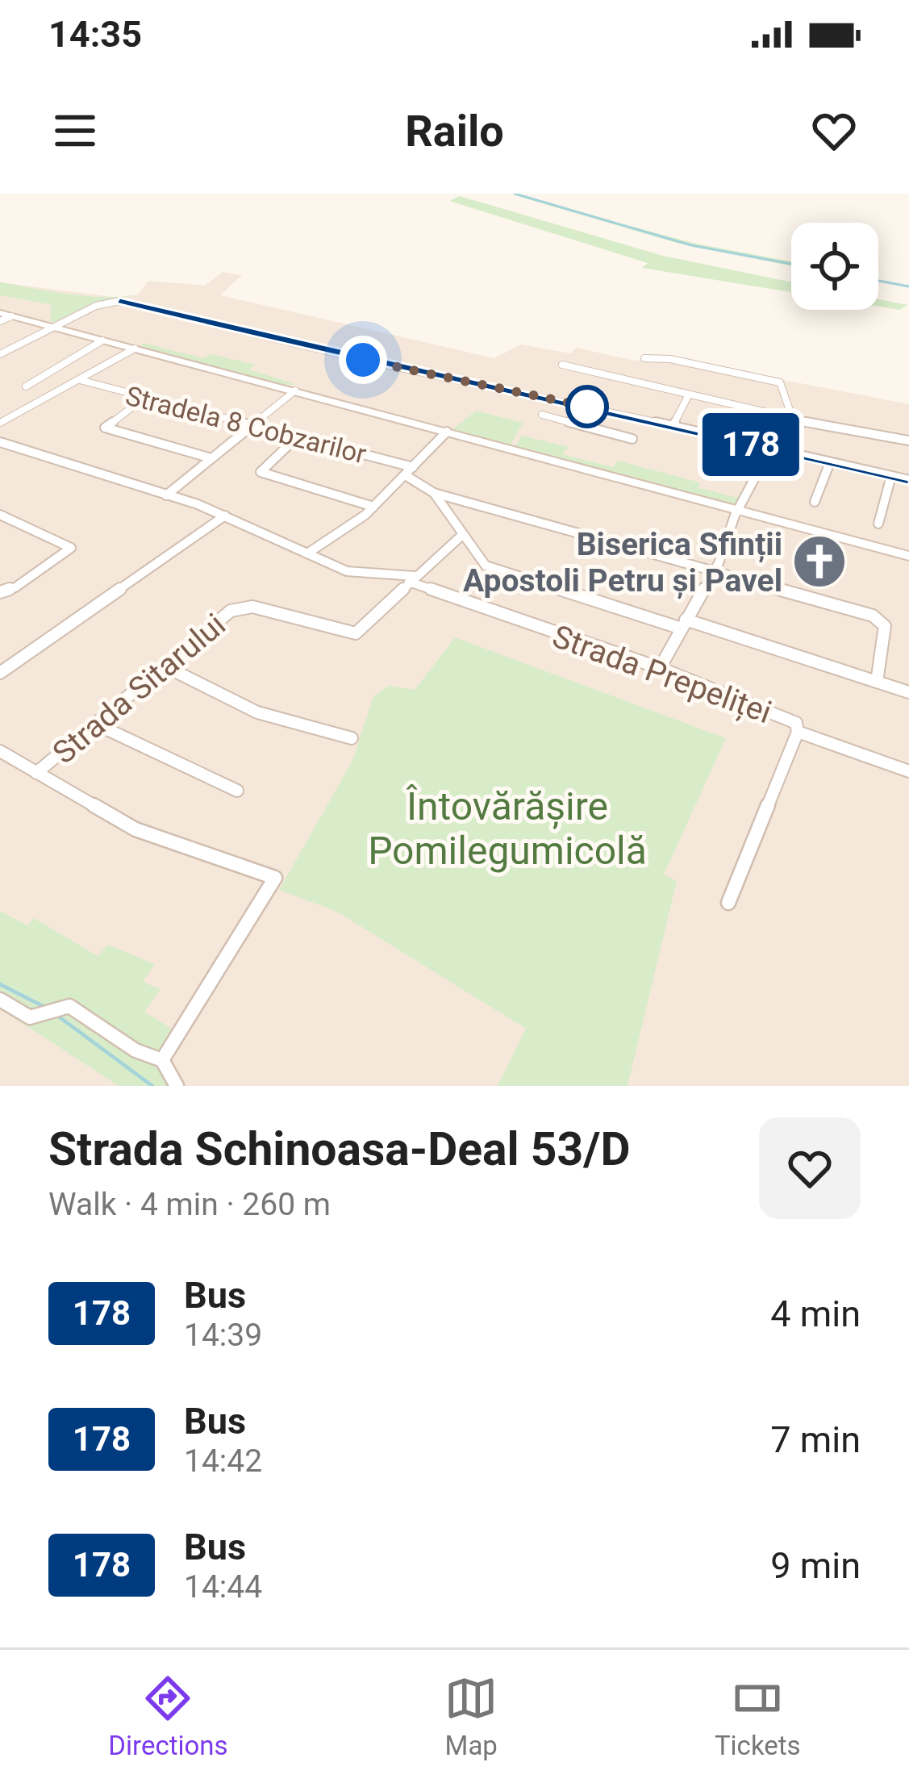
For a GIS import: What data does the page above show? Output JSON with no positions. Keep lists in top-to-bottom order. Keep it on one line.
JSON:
{"streets":{"street":["Stradela 8 Cobzarilor","Strada Prepeliței","Strada Sitarului"]},"crossings":[["Strada Prepeliței","Strada Sitarului"]],"parks":["Întovărășire Pomilegumicolă"],"places":{"church":["Biserica Sfinții Apostoli Petru și Pavel"]},"lines":["bus line 178"],"page":{"status":"14:35","header":"Railo","on_map":"178","heading":["Strada Schinoasa-Deal 53/D","Walk · 4 min · 260 m"],"list":[{"mark":"178","name":"Bus","note":"14:39","value":"4 min"},{"mark":"178","name":"Bus","note":"14:42","value":"7 min"},{"mark":"178","name":"Bus","note":"14:44","value":"9 min"}],"tabs":["Directions","Map","Tickets"]}}
